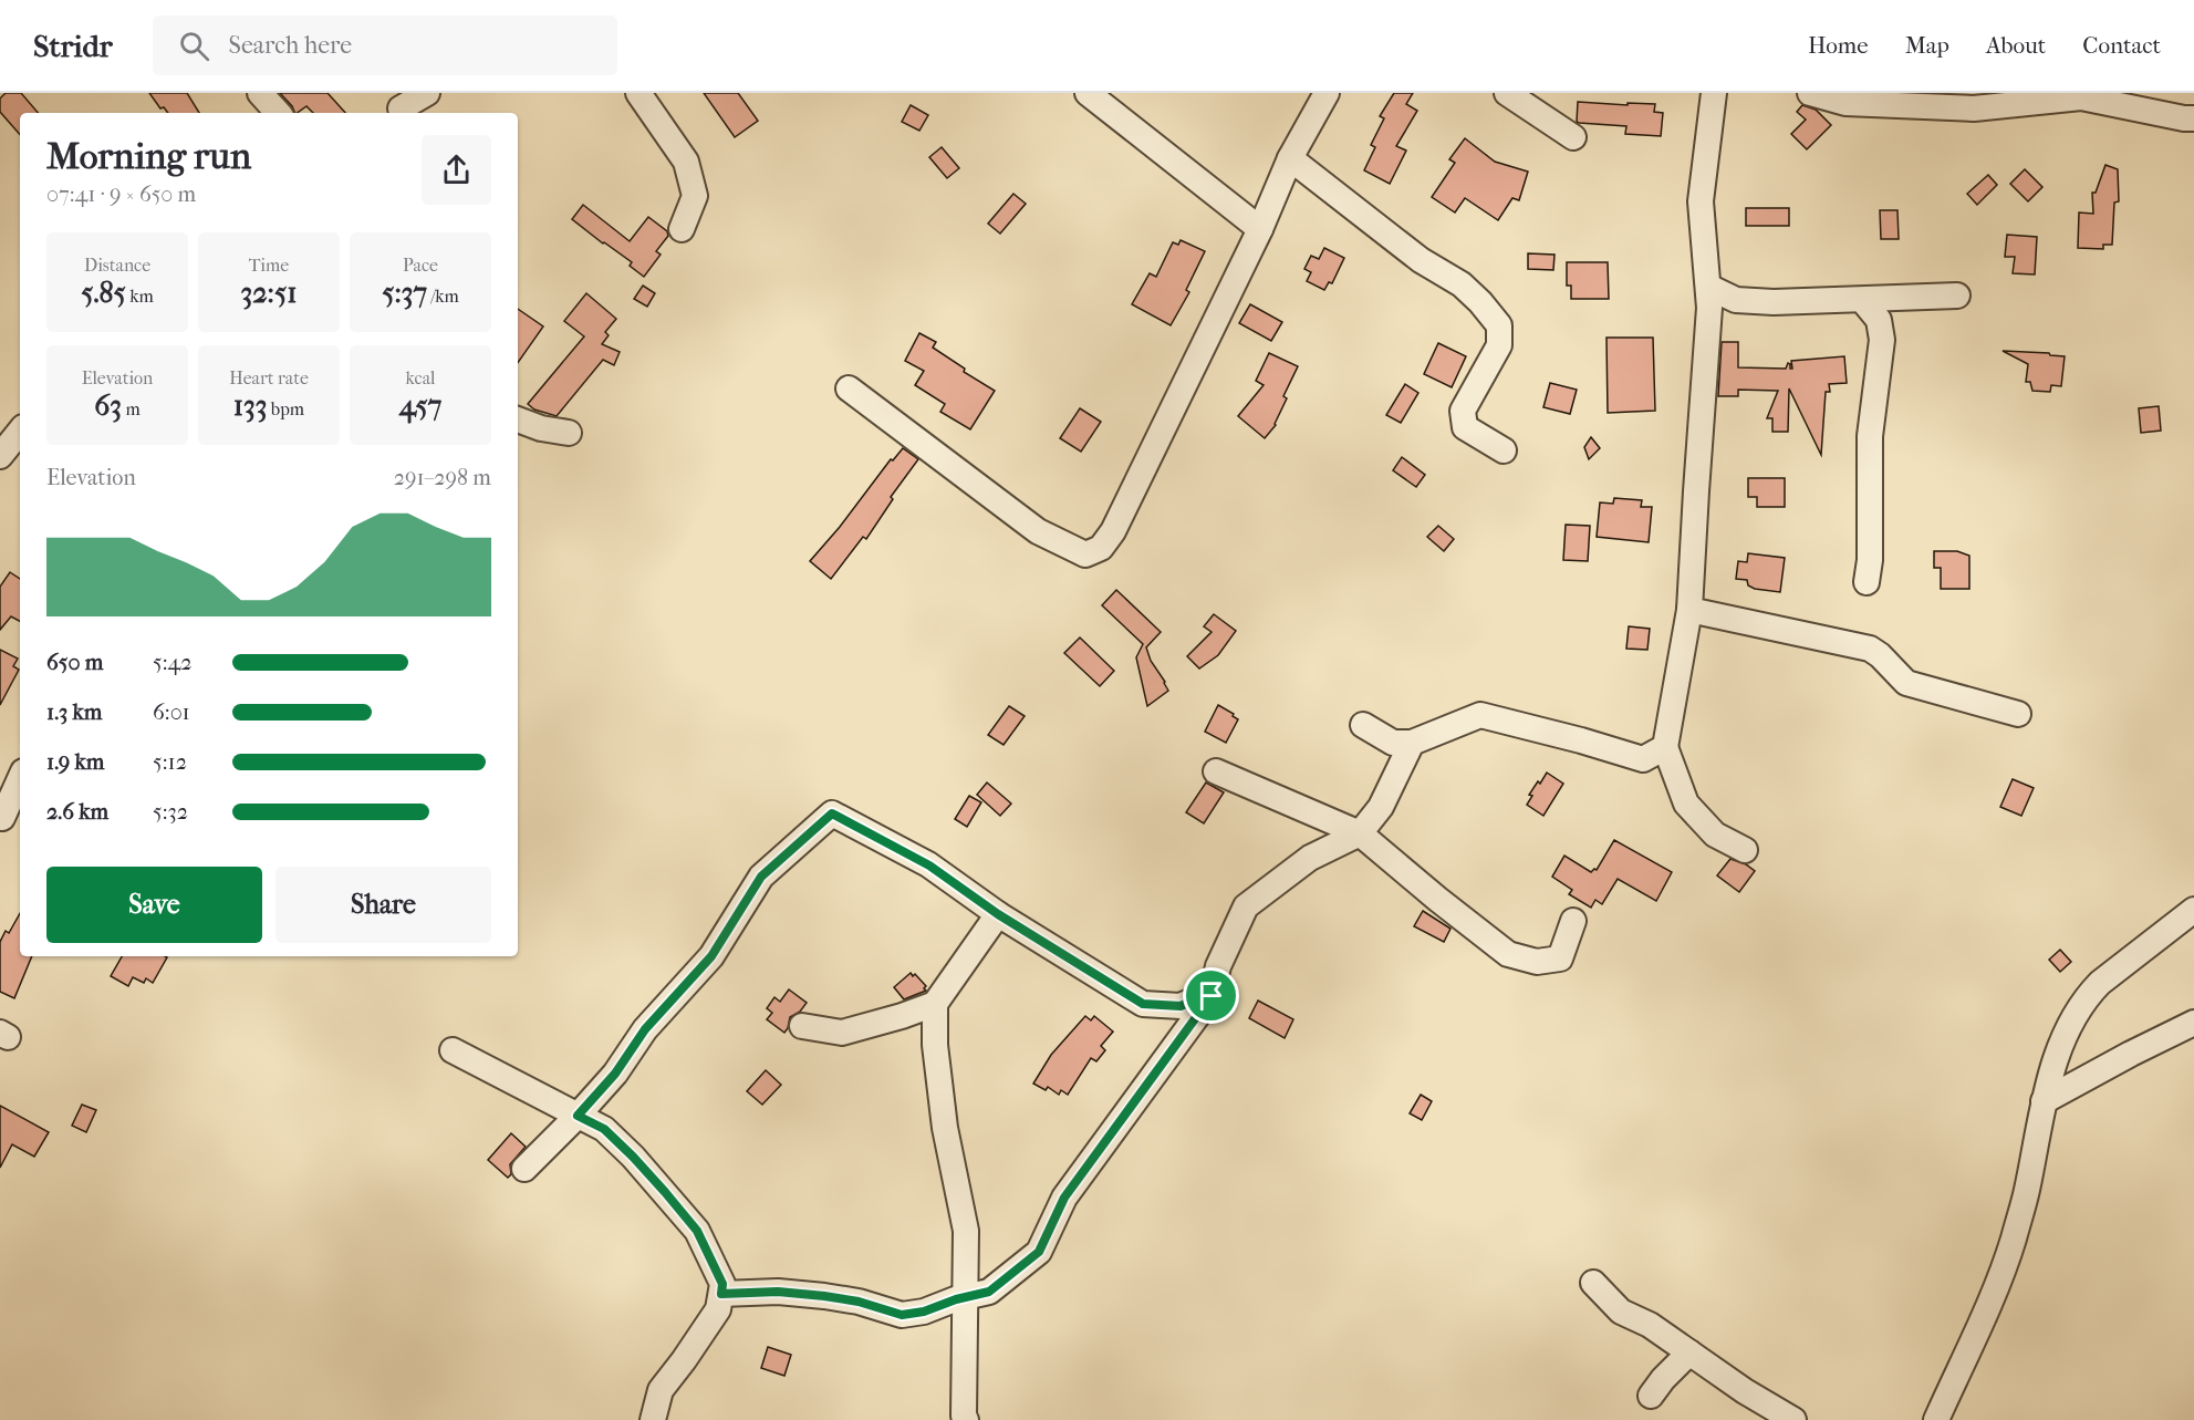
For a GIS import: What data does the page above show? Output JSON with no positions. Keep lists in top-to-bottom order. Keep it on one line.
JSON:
{"page":{"header":"Stridr","search":"Search here","nav":["Home","Map","About","Contact"],"heading":["Morning run","07:41 · 9 × 650 m"],"stats":[["Distance","5.85 km"],["Time","32:51"],["Pace","5:37 /km"],["Elevation","63 m"],["Heart rate","133 bpm"],["kcal","457"]],"chart":["Elevation","291–298 m"],"list":[{"name":"650 m","note":"5:42"},{"name":"1.3 km","note":"6:01"},{"name":"1.9 km","note":"5:12"},{"name":"2.6 km","note":"5:32"}],"buttons":["Save","Share"]}}
